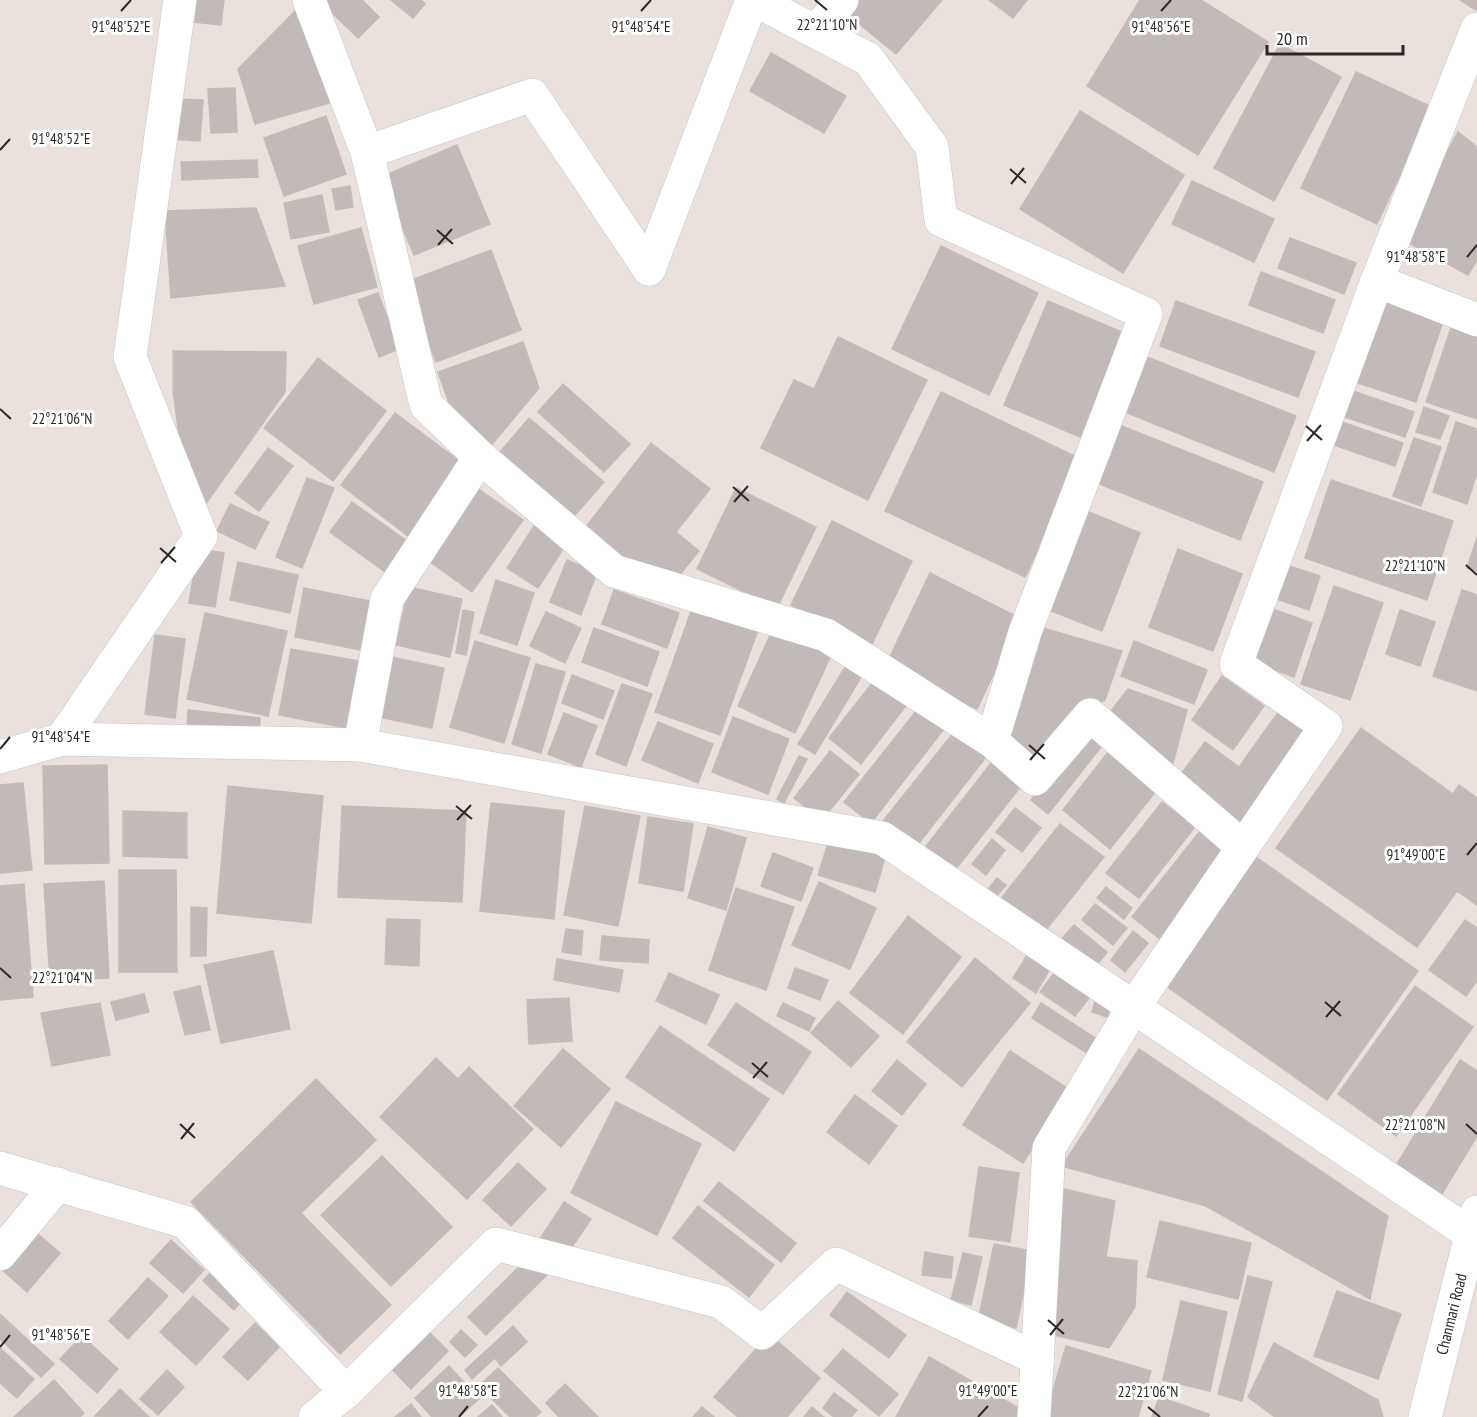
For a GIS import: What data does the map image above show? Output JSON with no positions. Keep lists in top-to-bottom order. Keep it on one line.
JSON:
{"streets":{"street":["Chanmari Road"]},"scale_bar":"20 m","coordinates":["22°21'10\"N","91°48'52\"E","91°48'54\"E","91°48'56\"E","91°48'58\"E","22°21'06\"N","91°49'00\"E","22°21'04\"N","22°21'08\"N"]}
